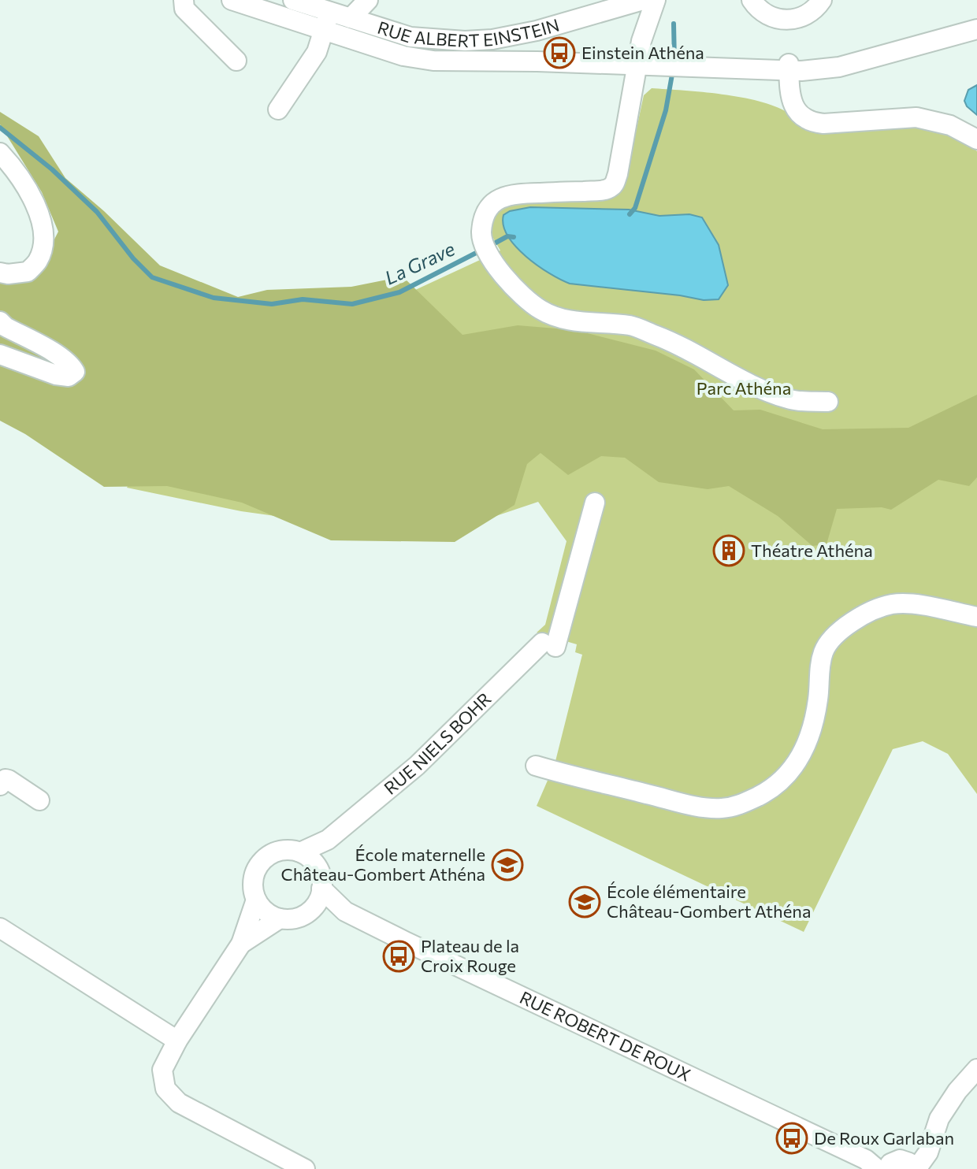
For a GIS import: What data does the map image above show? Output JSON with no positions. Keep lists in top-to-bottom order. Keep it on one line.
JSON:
{"streets":{"street":["RUE ALBERT EINSTEIN","RUE NIELS BOHR","RUE ROBERT DE ROUX"]},"crossings":[["RUE NIELS BOHR","RUE ROBERT DE ROUX"]],"water":["La Grave"],"parks":["Parc Athéna"],"places":{"bus stop":["Einstein Athéna","Plateau de la Croix Rouge","De Roux Garlaban"],"building":["Théatre Athéna"],"school or university":["École maternelle Château-Gombert Athéna","École élémentaire Château-Gombert Athéna"]}}
